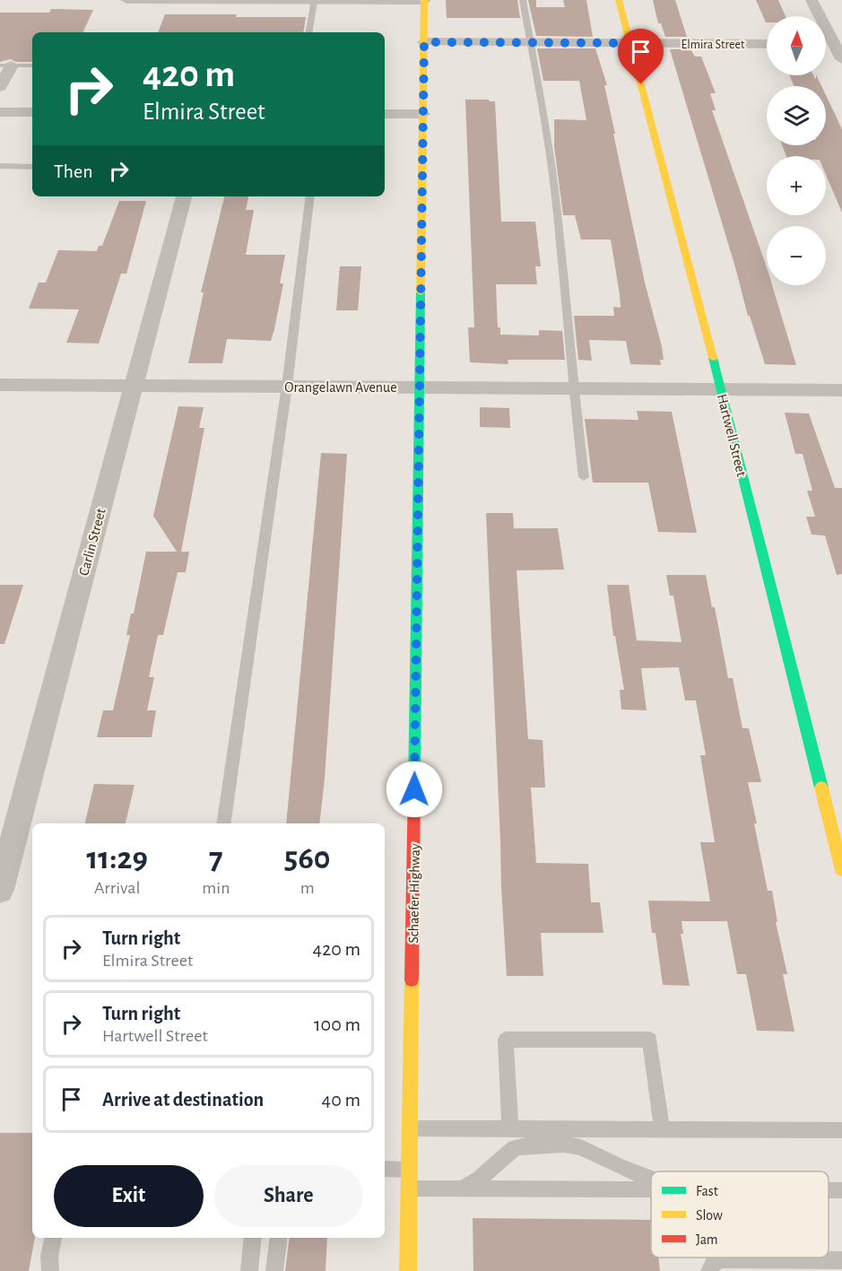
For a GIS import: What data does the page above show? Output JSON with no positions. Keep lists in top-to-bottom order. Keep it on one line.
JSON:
{"streets":{"main road":["Hartwell Street","Schaefer Highway"],"street":["Elmira Street","Orangelawn Avenue","Carlin Street"]},"crossings":[["Elmira Street","Hartwell Street"],["Elmira Street","Schaefer Highway"],["Orangelawn Avenue","Hartwell Street"],["Orangelawn Avenue","Carlin Street"],["Orangelawn Avenue","Schaefer Highway"]],"legend":["Fast","Slow","Jam"],"north":"top","page":{"map_buttons":["+","−"],"turn":["420 m","Elmira Street"],"then":"Then","eta":["11:29","Arrival","7","min","560","m"],"list":[{"name":"Turn right","note":"Elmira Street","value":"420 m"},{"name":"Turn right","note":"Hartwell Street","value":"100 m"},{"name":"Arrive at destination","value":"40 m"}],"buttons":["Exit","Share"]}}
